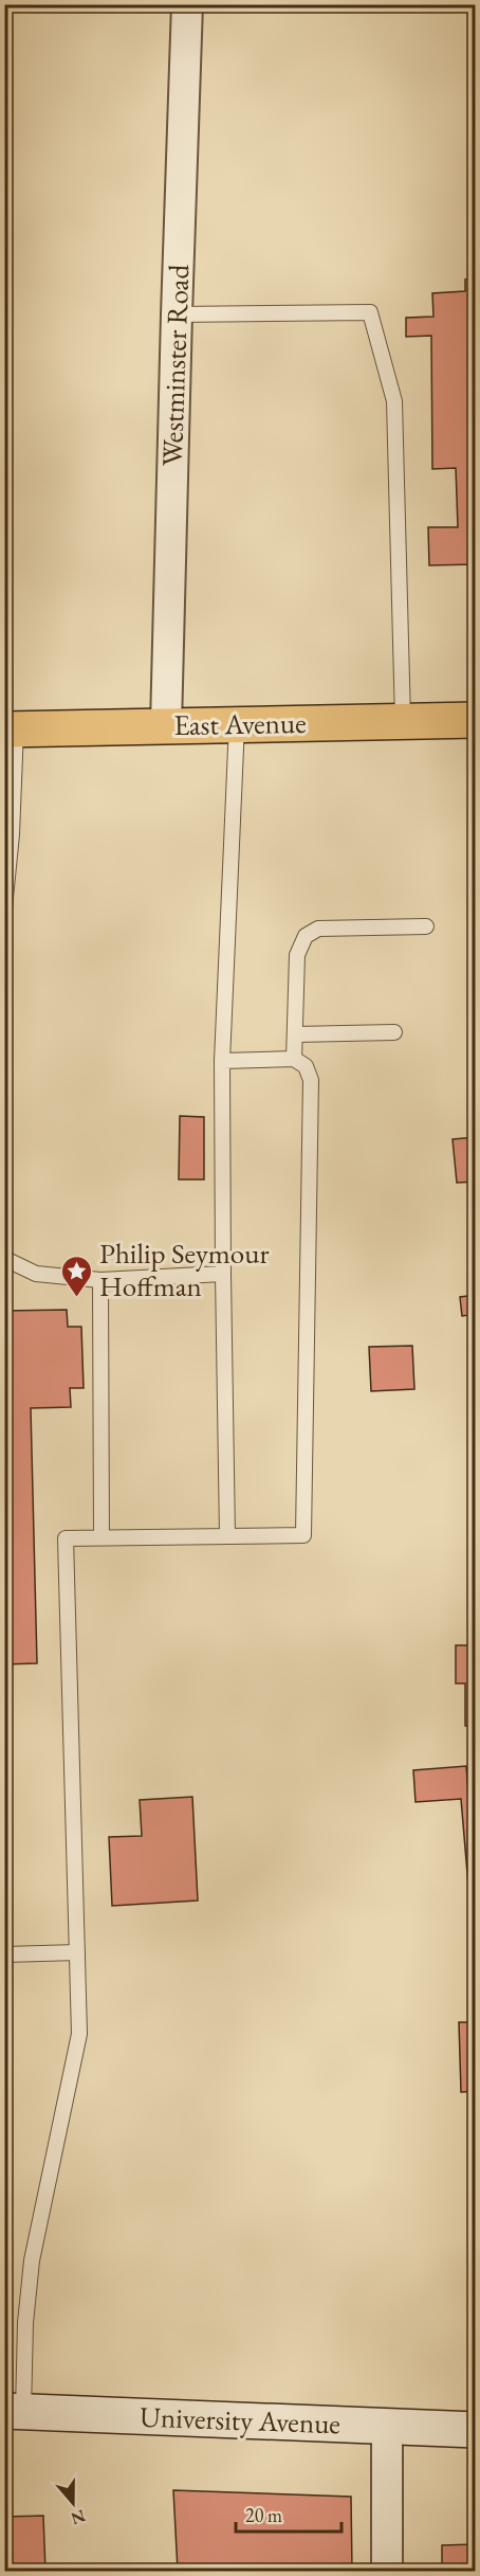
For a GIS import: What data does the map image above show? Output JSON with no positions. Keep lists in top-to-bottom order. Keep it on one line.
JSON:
{"streets":{"main road":["East Avenue","University Avenue"],"street":["Westminster Road"]},"crossings":[["Westminster Road","East Avenue"]],"places":{"place":["Philip Seymour Hoffman"]},"scale_bar":"20 m","north":"bottom"}
